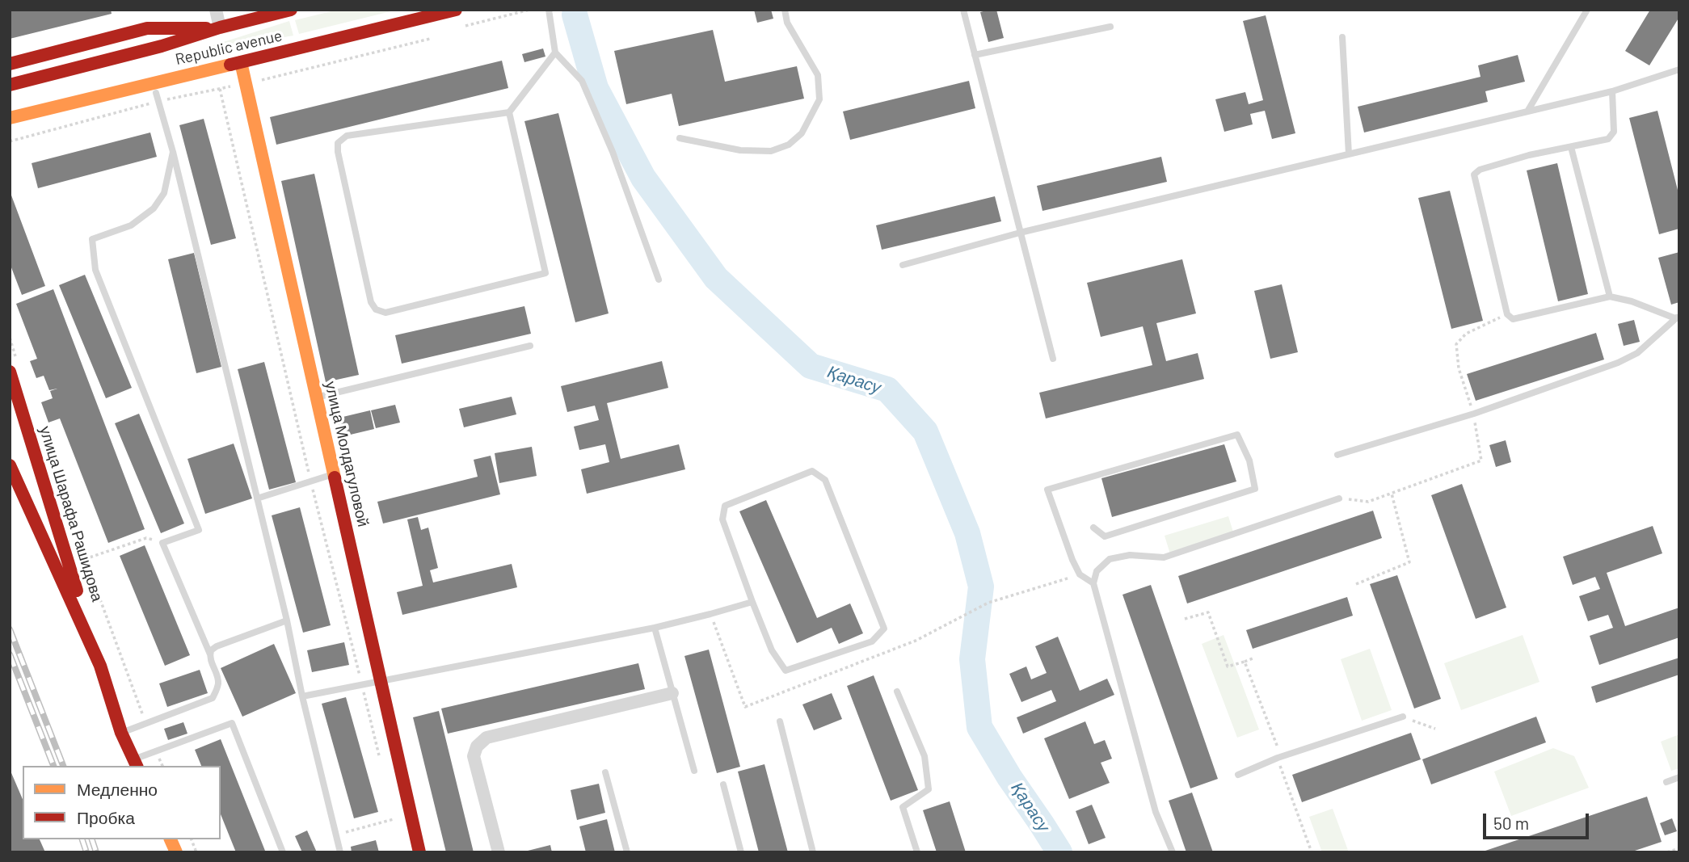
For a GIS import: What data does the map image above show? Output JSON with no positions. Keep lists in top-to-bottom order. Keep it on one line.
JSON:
{"streets":{"main road":["Republic avenue","улица Молдагуловой","улица Шарафа Рашидова"]},"crossings":[["Republic avenue","улица Молдагуловой"]],"water":["Қарасу"],"legend":["Медленно","Пробка"],"scale_bar":"50 m"}
